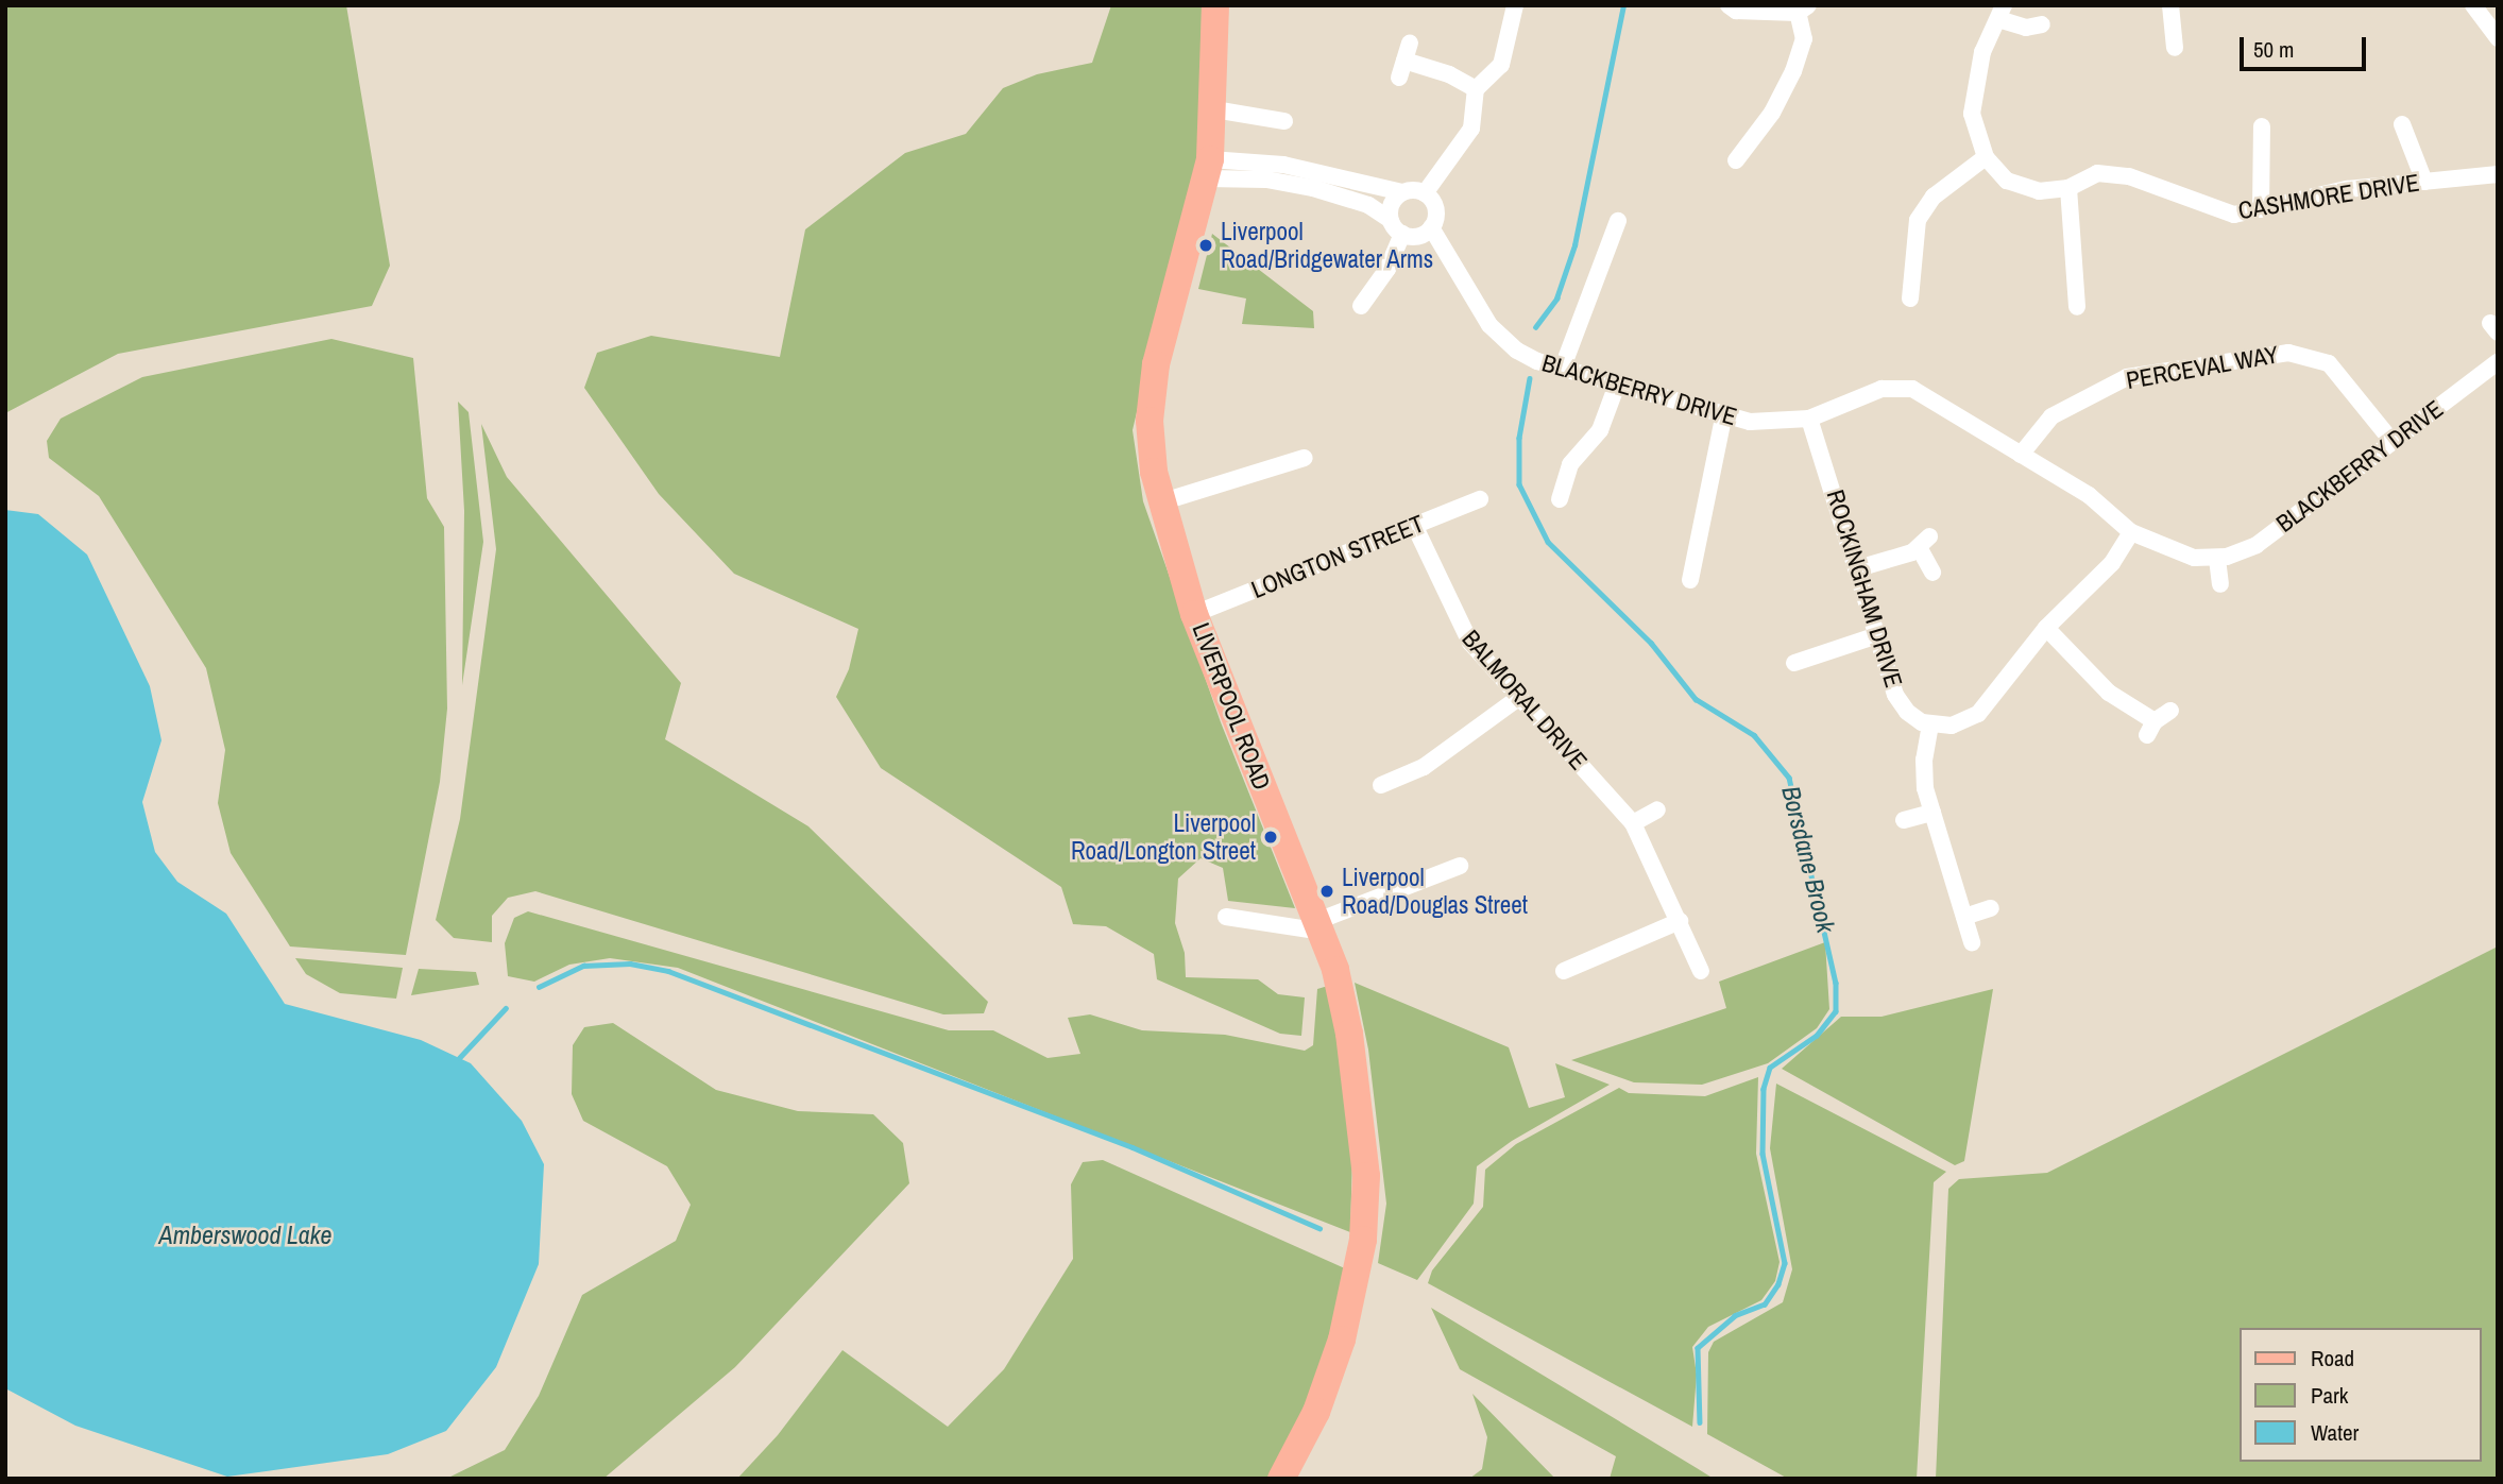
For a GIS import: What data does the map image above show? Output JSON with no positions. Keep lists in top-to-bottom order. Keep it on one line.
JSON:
{"streets":{"main road":["LIVERPOOL ROAD"],"street":["CASHMORE DRIVE","PERCEVAL WAY","BLACKBERRY DRIVE","LONGTON STREET","ROCKINGHAM DRIVE","BALMORAL DRIVE"]},"crossings":[["PERCEVAL WAY","BLACKBERRY DRIVE"],["BLACKBERRY DRIVE","ROCKINGHAM DRIVE"],["LONGTON STREET","BALMORAL DRIVE"],["LONGTON STREET","LIVERPOOL ROAD"]],"water":["Borsdane Brook","Amberswood Lake"],"places":["Liverpool Road/Bridgewater Arms","Liverpool Road/Longton Street","Liverpool Road/Douglas Street"],"legend":["Road","Park","Water"],"scale_bar":"50 m"}
